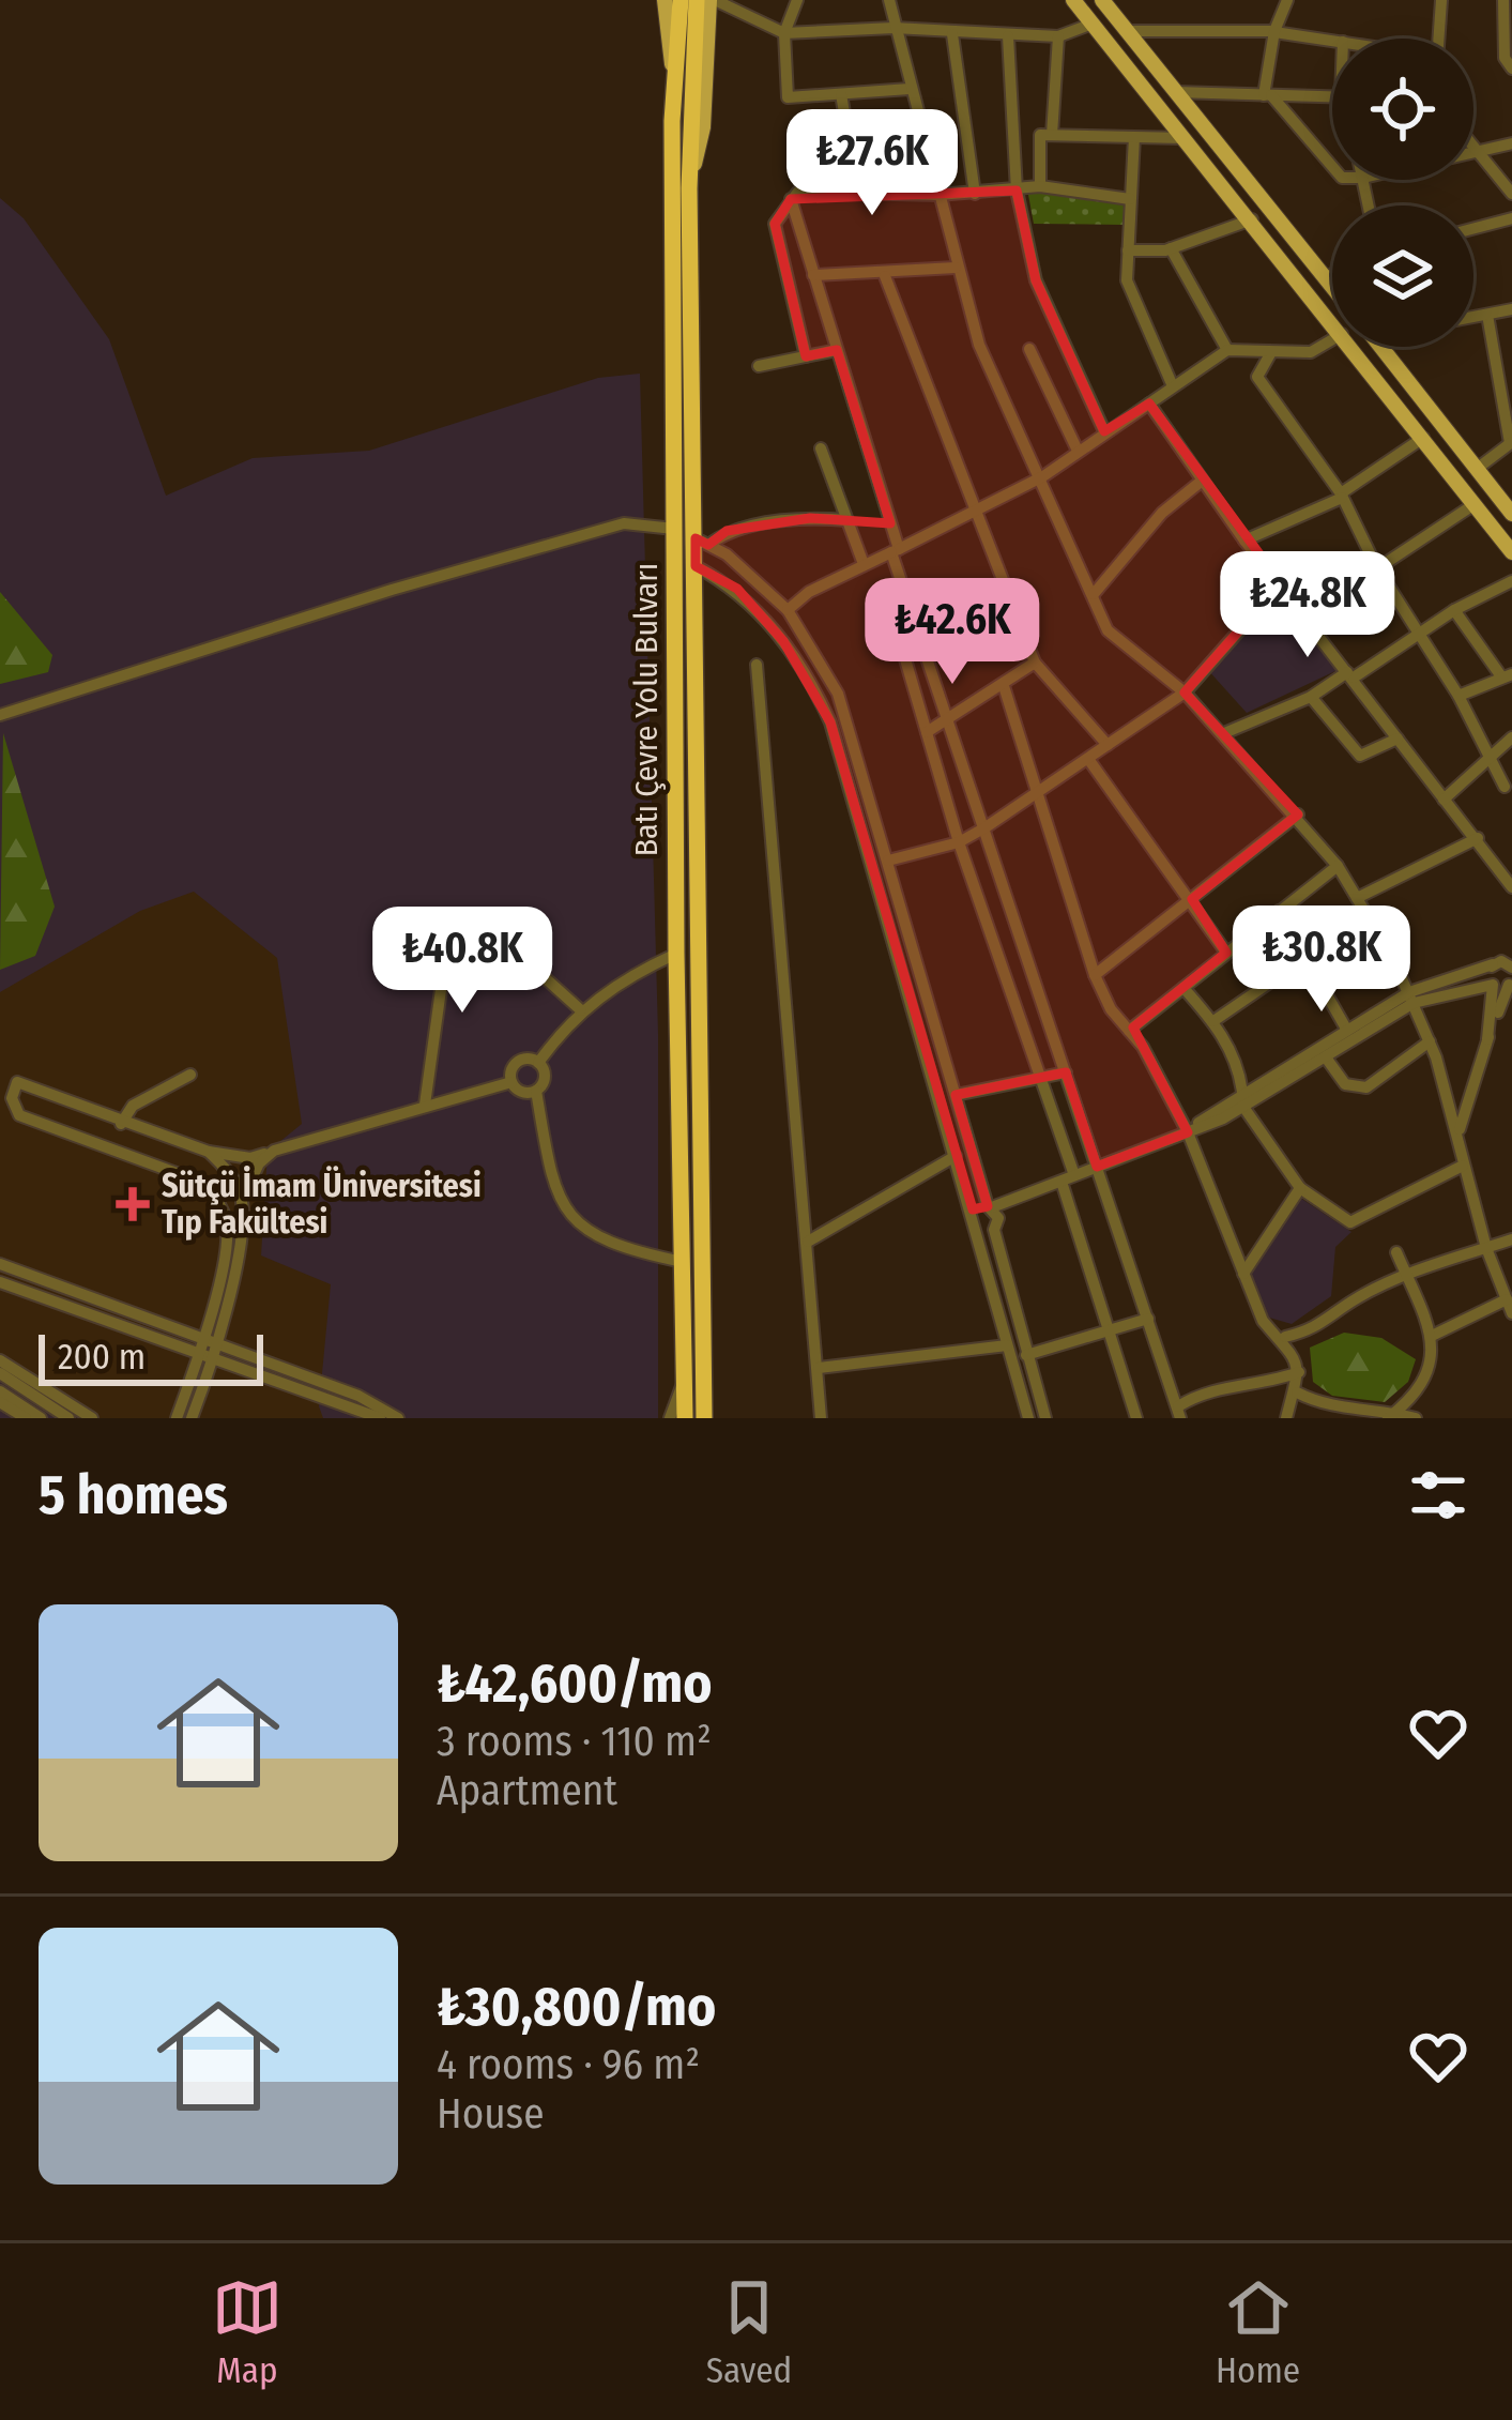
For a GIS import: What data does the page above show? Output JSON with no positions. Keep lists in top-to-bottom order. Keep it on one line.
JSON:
{"streets":{"highway":["Batı Çevre Yolu Bulvarı"]},"places":{"health":["Sütçü İmam Üniversitesi Tıp Fakültesi"]},"scale_bar":"200 m","page":{"price":["₺27.6K","₺24.8K","₺42.6K","₺30.8K","₺40.8K"],"scale":"200 m","heading":"5 homes","list":[{"name":"₺42,600/mo","note":"3 rooms · 110 m² · Apartment"},{"name":"₺30,800/mo","note":"4 rooms · 96 m² · House"}],"tabs":["Map","Saved","Home"]}}
